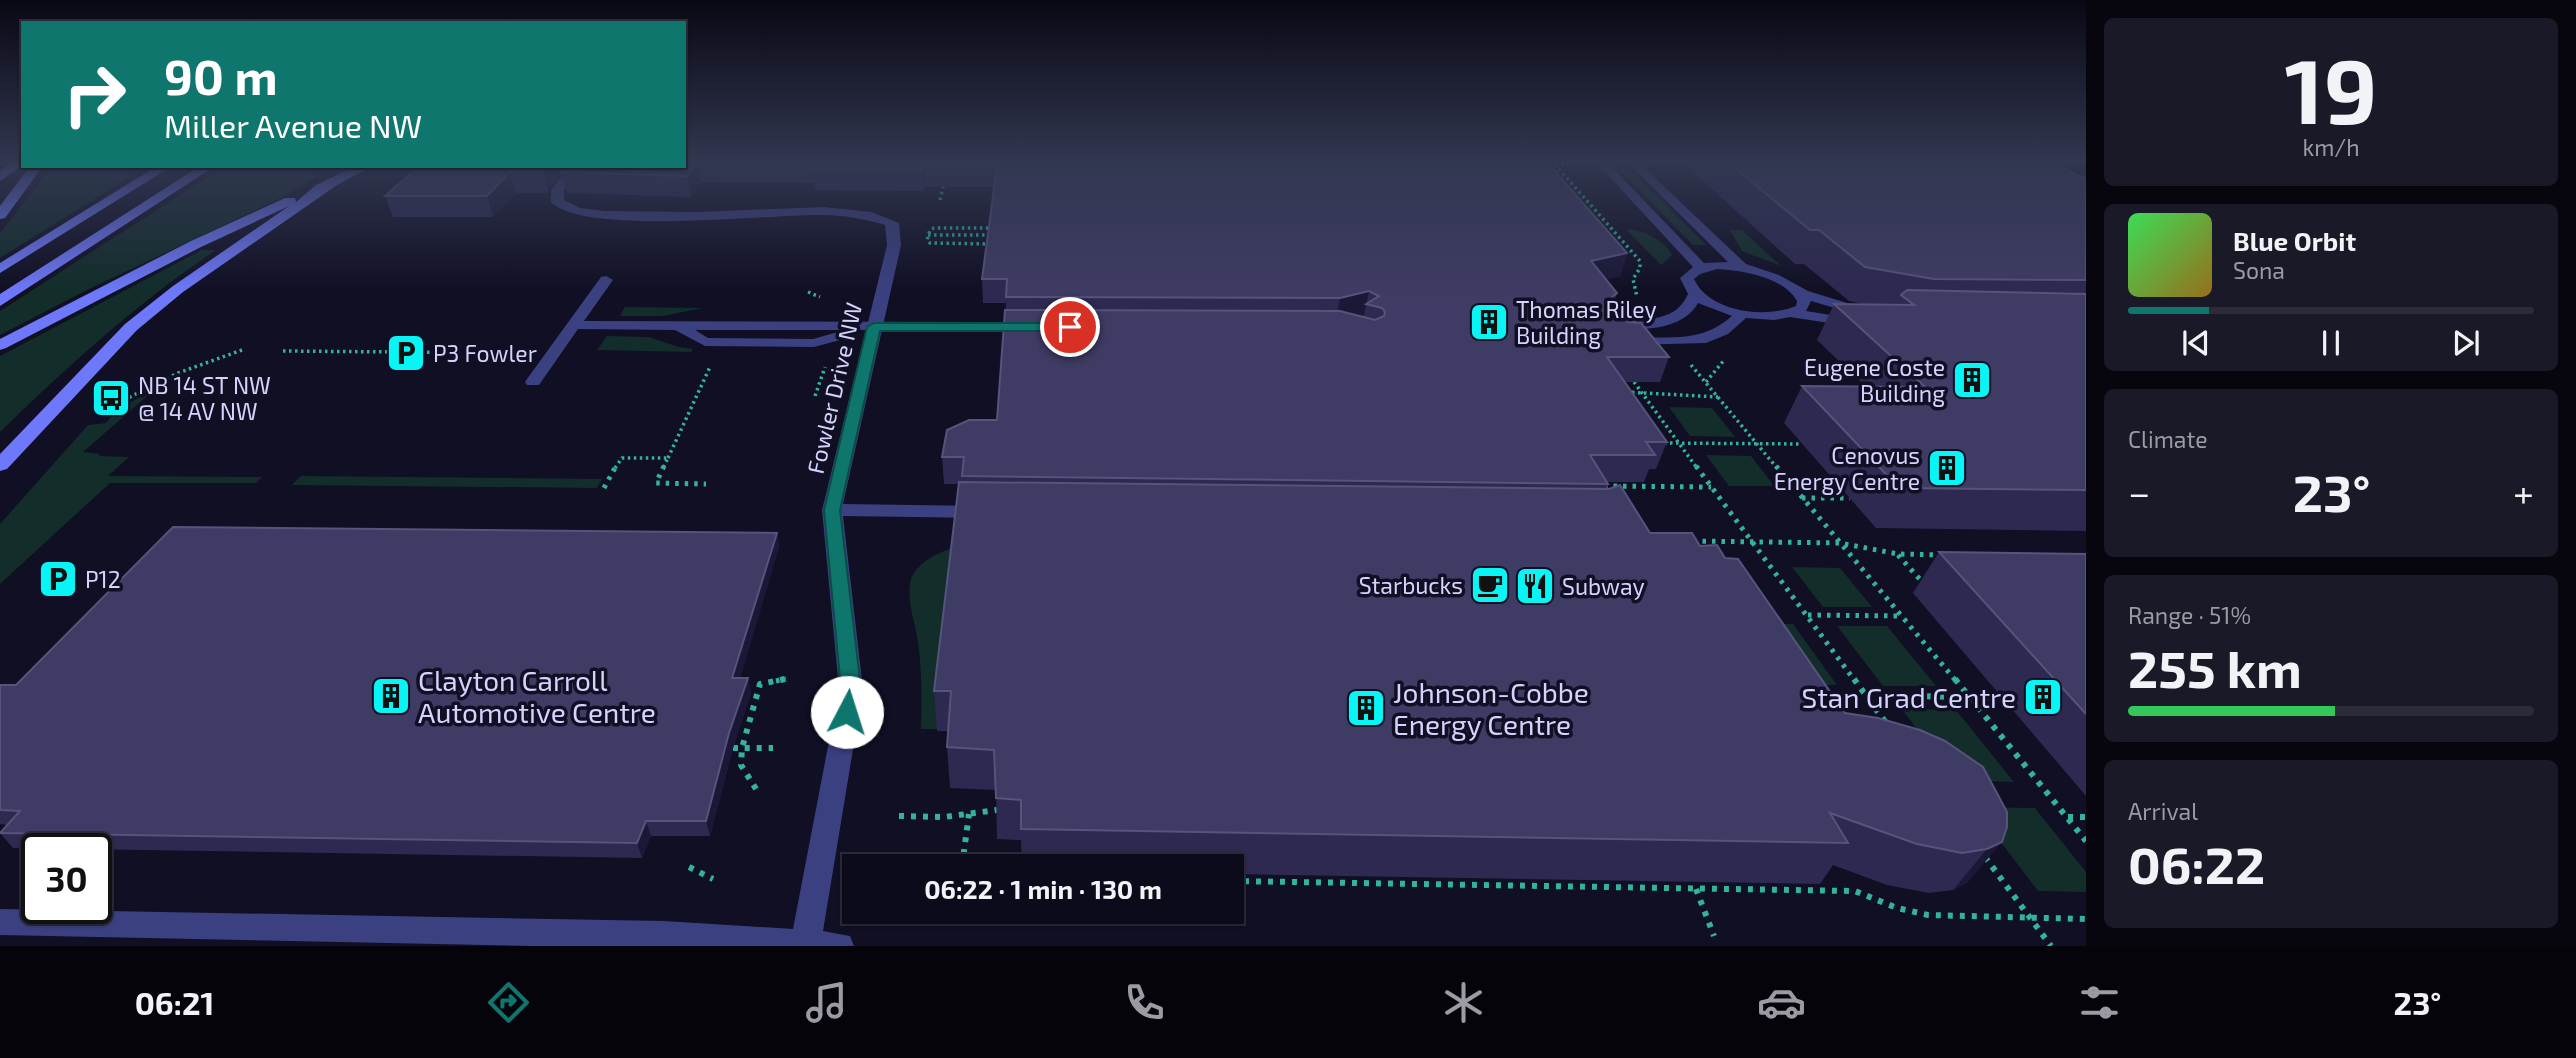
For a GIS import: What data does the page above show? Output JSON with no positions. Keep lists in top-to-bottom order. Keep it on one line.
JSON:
{"streets":{"street":["Fowler Drive NW"]},"places":{"building":["Thomas Riley Building","Eugene Coste Building","Cenovus Energy Centre","Clayton Carroll Automotive Centre","Stan Grad Centre","Johnson-Cobbe Energy Centre"],"parking":["P3 Fowler","P12"],"bus stop":["NB 14 ST NW @ 14 AV NW"],"cafe":["Starbucks"],"restaurant":["Subway"]},"page":{"tile":[["19","km/h"],"Climate",["Range · 51%","255 km"],["Arrival","06:22"]],"turn":["90 m","Miller Avenue NW"],"song":["Blue Orbit","Sona"],"heat":["−","23°","+"],"limit":"30","trip":"06:22 · 1 min · 130 m","tabs":["06:21","23°"]}}
